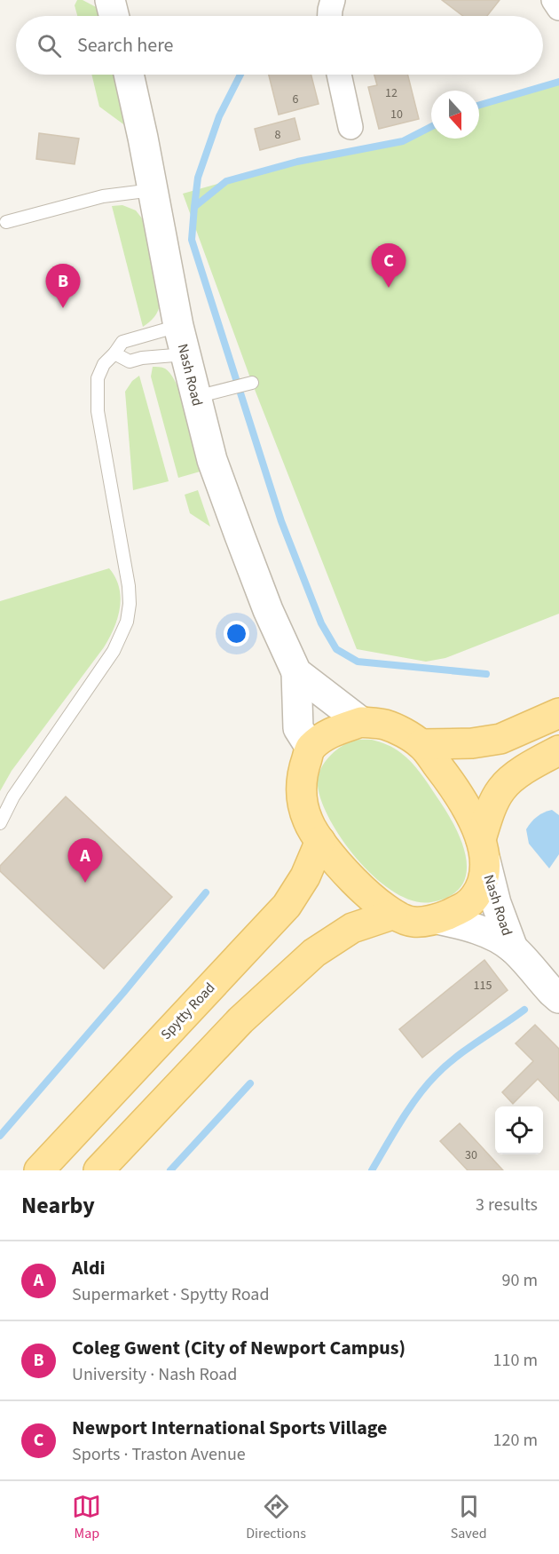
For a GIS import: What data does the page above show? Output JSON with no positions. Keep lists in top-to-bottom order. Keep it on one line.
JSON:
{"streets":{"main road":["Spytty Road"],"street":["Nash Road"]},"crossings":[["Nash Road","Spytty Road"]],"house_numbers":["12","6","10","8","115","30"],"north":"bottom","page":{"search":"Search here","pins":["C","B","A"],"heading":["Nearby","3 results"],"list":[{"mark":"A","name":"Aldi","note":"Supermarket · Spytty Road","value":"90 m"},{"mark":"B","name":"Coleg Gwent (City of Newport Campus)","note":"University · Nash Road","value":"110 m"},{"mark":"C","name":"Newport International Sports Village","note":"Sports · Traston Avenue","value":"120 m"}],"nav":["Map","Directions","Saved"]}}
